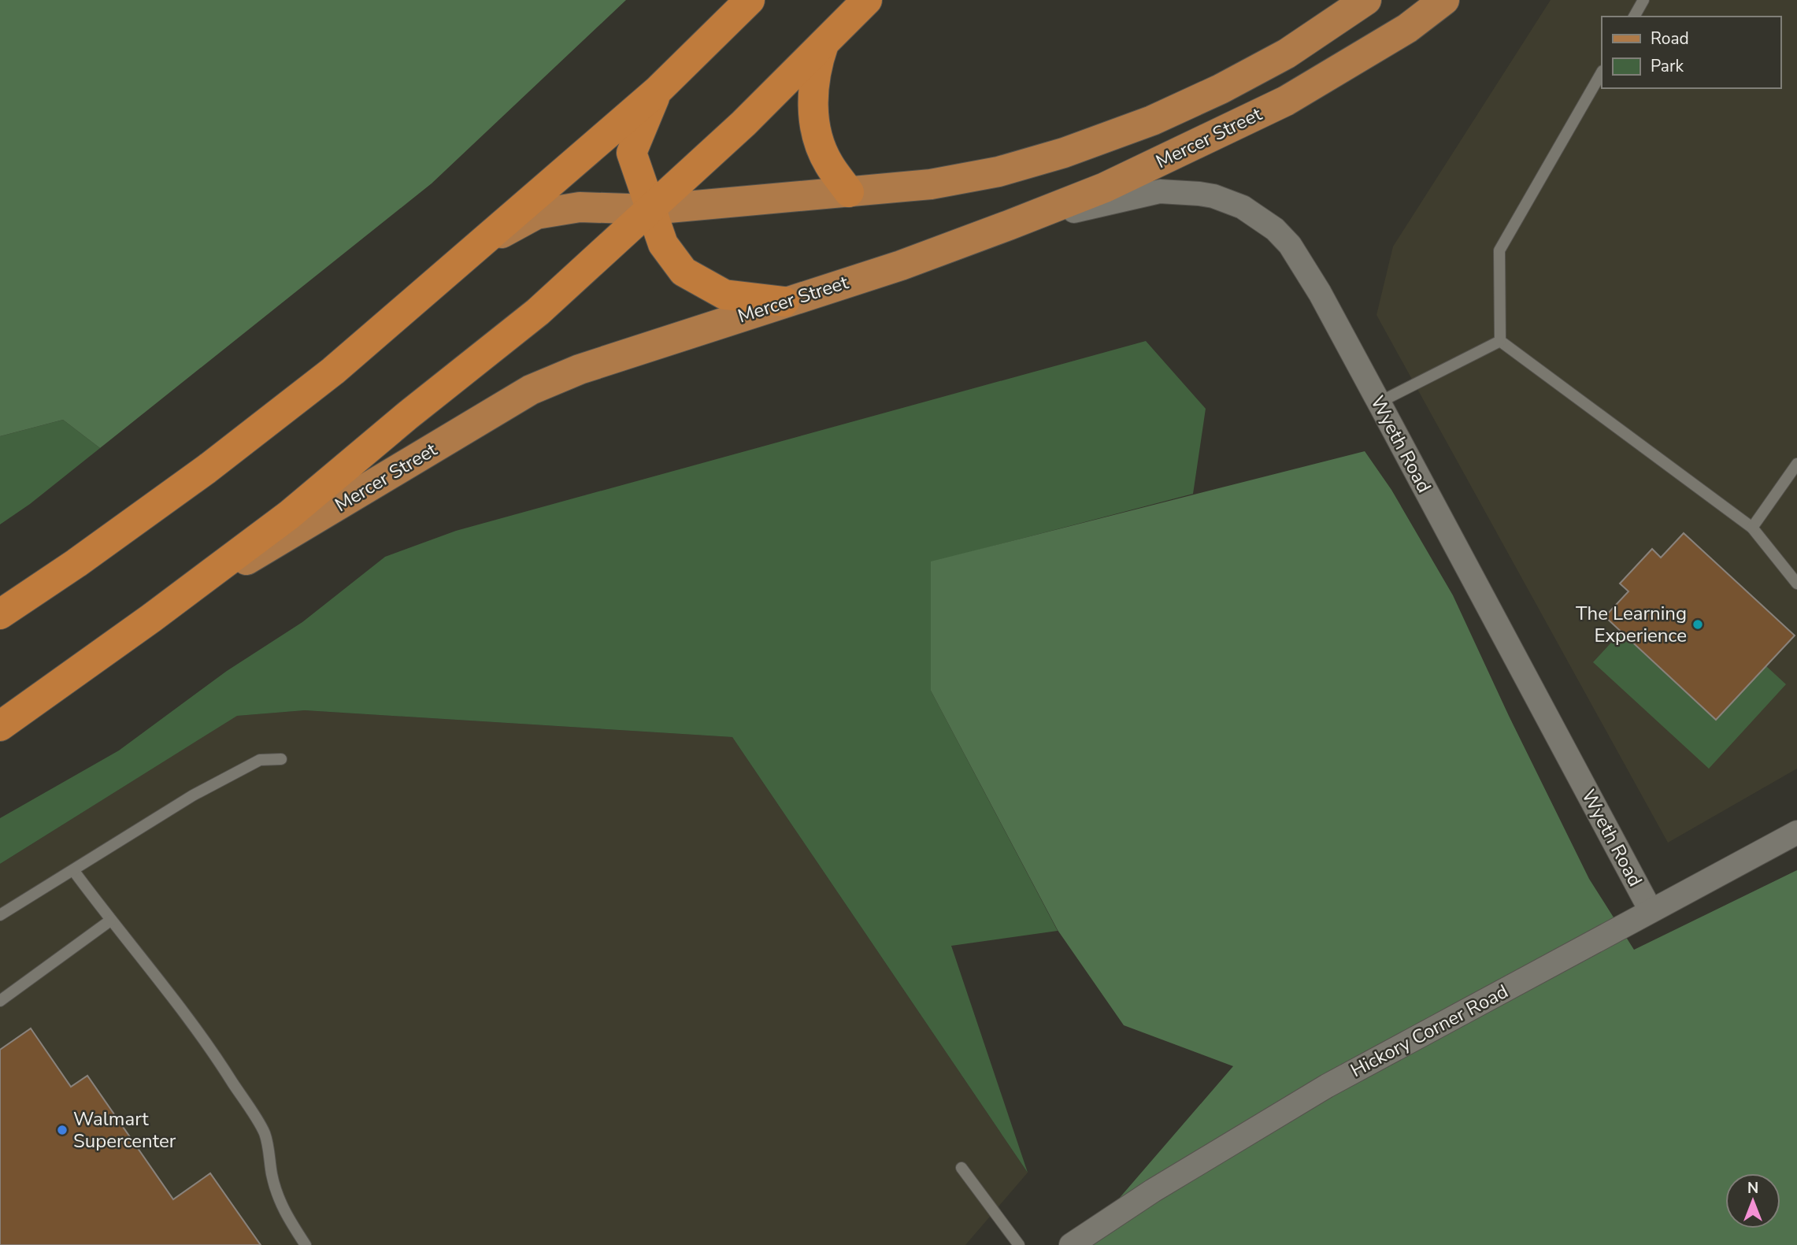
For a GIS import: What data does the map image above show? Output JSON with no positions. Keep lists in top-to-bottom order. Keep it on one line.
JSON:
{"streets":{"main road":["Mercer Street"],"street":["Wyeth Road","Hickory Corner Road"]},"crossings":[["Mercer Street","Wyeth Road"],["Wyeth Road","Hickory Corner Road"]],"places":["The Learning Experience","Walmart Supercenter"],"legend":["Road","Park"],"north":"top"}
